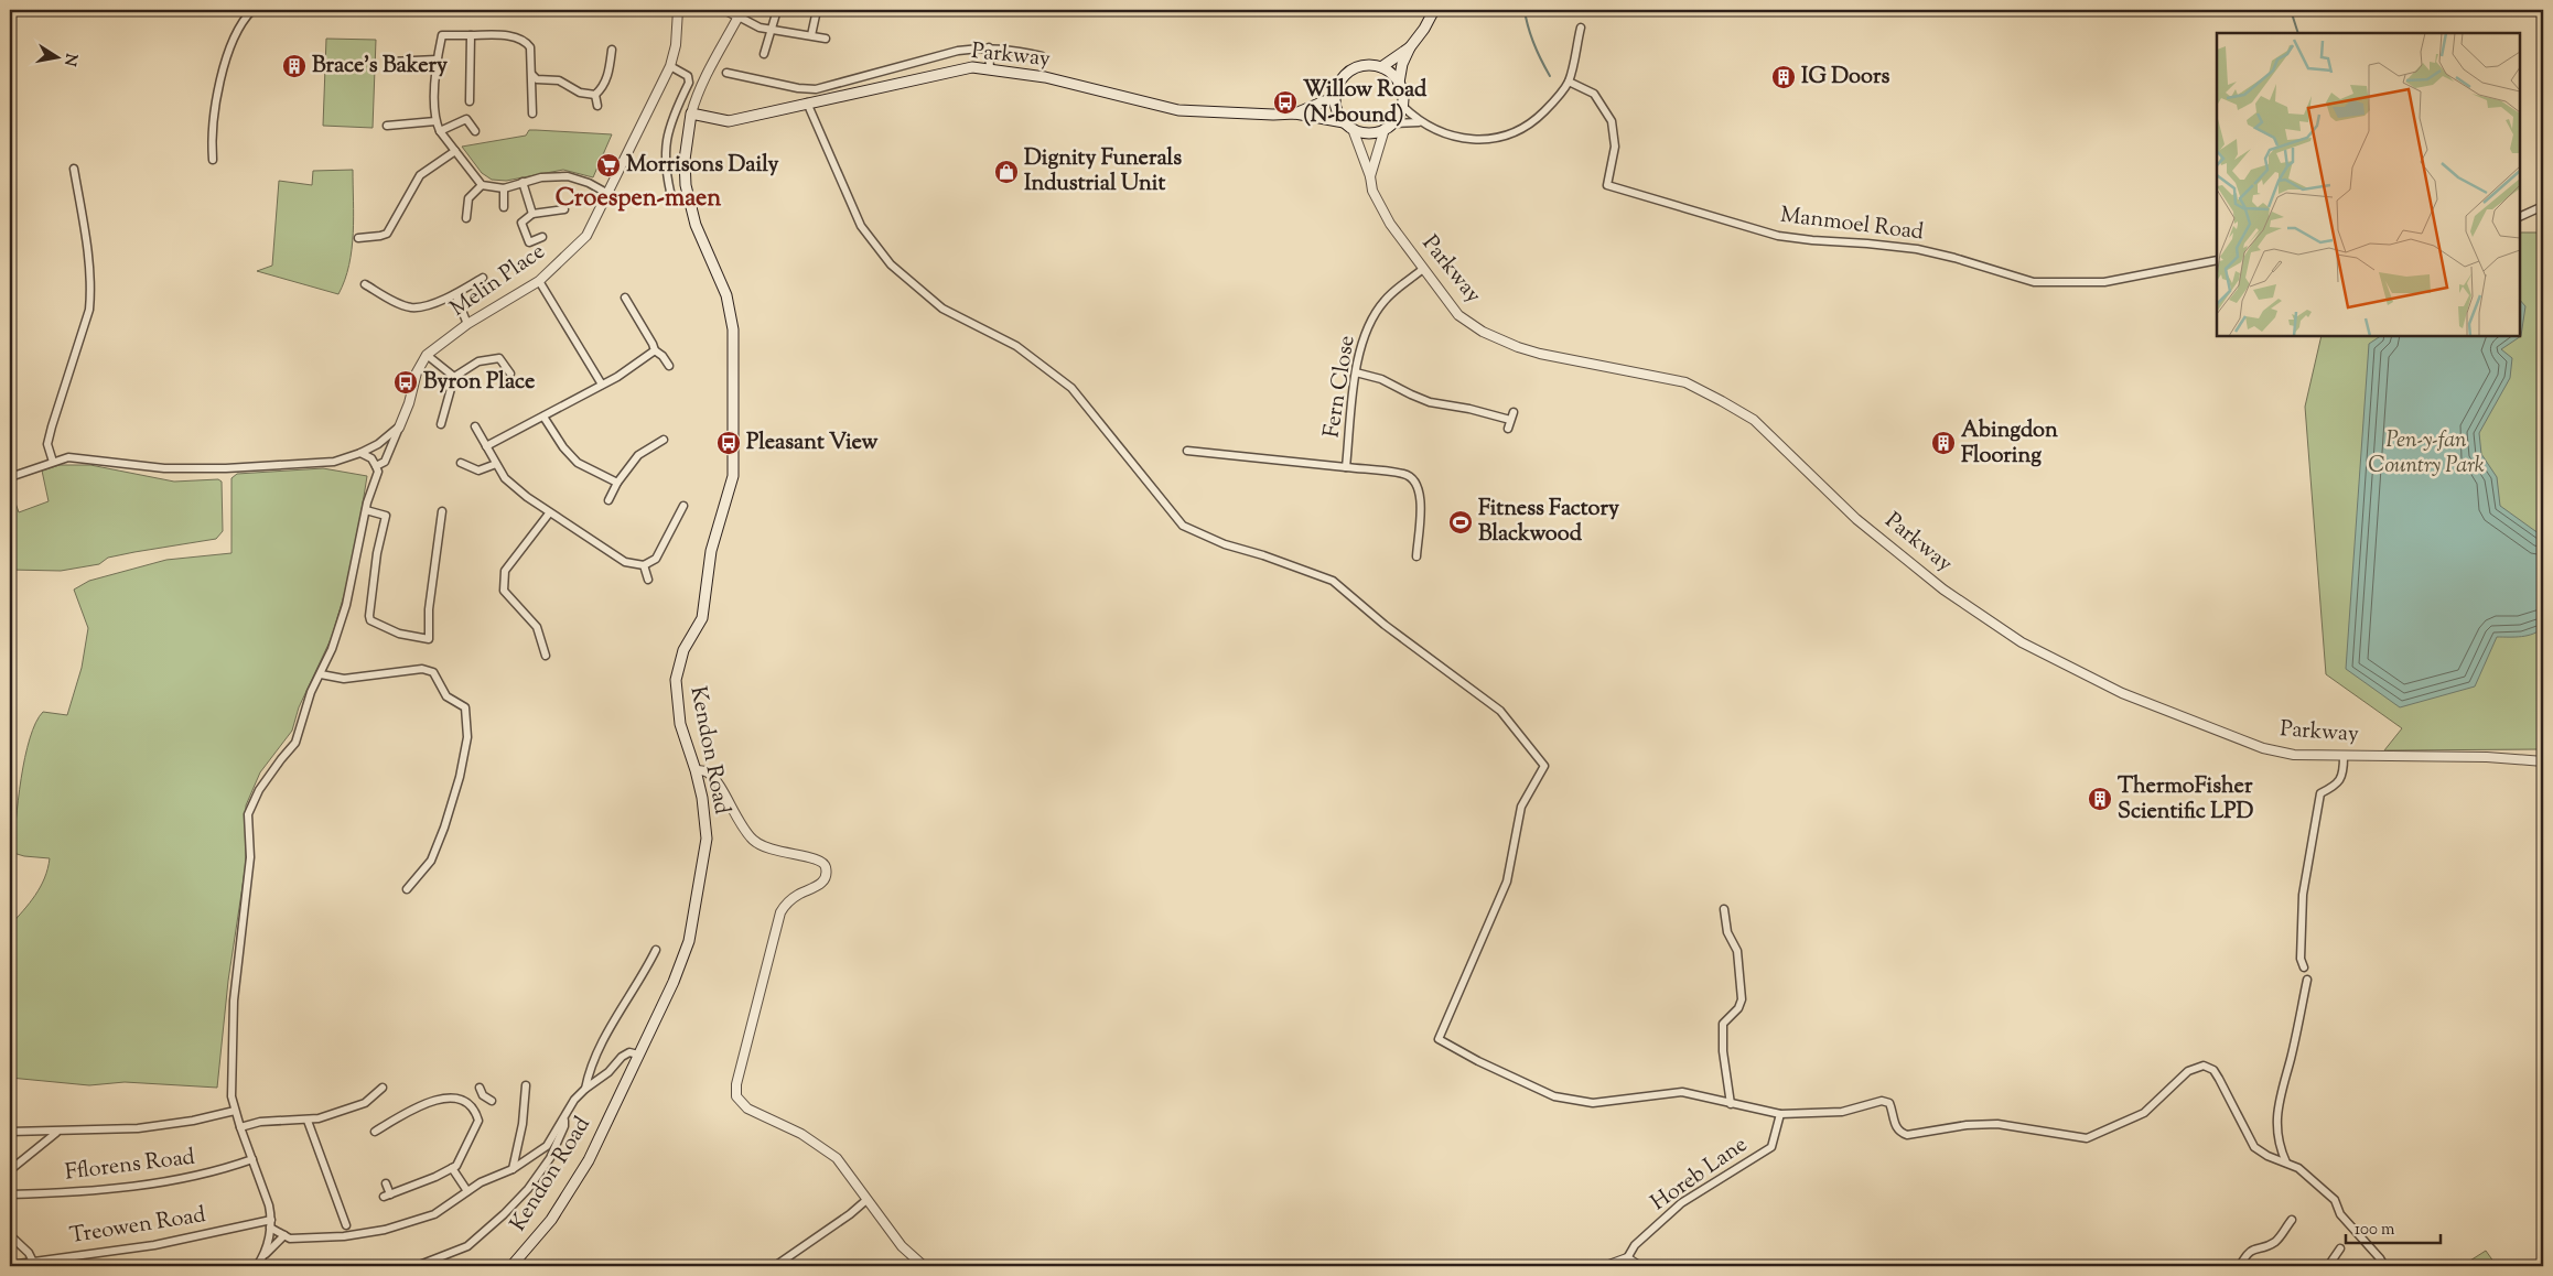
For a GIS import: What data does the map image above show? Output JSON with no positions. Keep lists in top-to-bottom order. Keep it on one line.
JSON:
{"streets":{"main road":["Parkway","Kendon Road"],"street":["Manmoel Road","Melin Place","Fern Close","Fflorens Road","Horeb Lane","Treowen Road"]},"crossings":[["Parkway","Fern Close"],["Parkway","Kendon Road"]],"districts":["Croespen-maen"],"parks":["Pen-y-fan Country Park"],"places":{"building":["Brace's Bakery","IG Doors","Abingdon Flooring","ThermoFisher Scientific LPD"],"bus stop":["Willow Road (N-bound)","Byron Place","Pleasant View"],"supermarket":["Morrisons Daily"],"shop":["Dignity Funerals Industrial Unit"],"sports":["Fitness Factory Blackwood"]},"scale_bar":"100 m","north":"right"}
